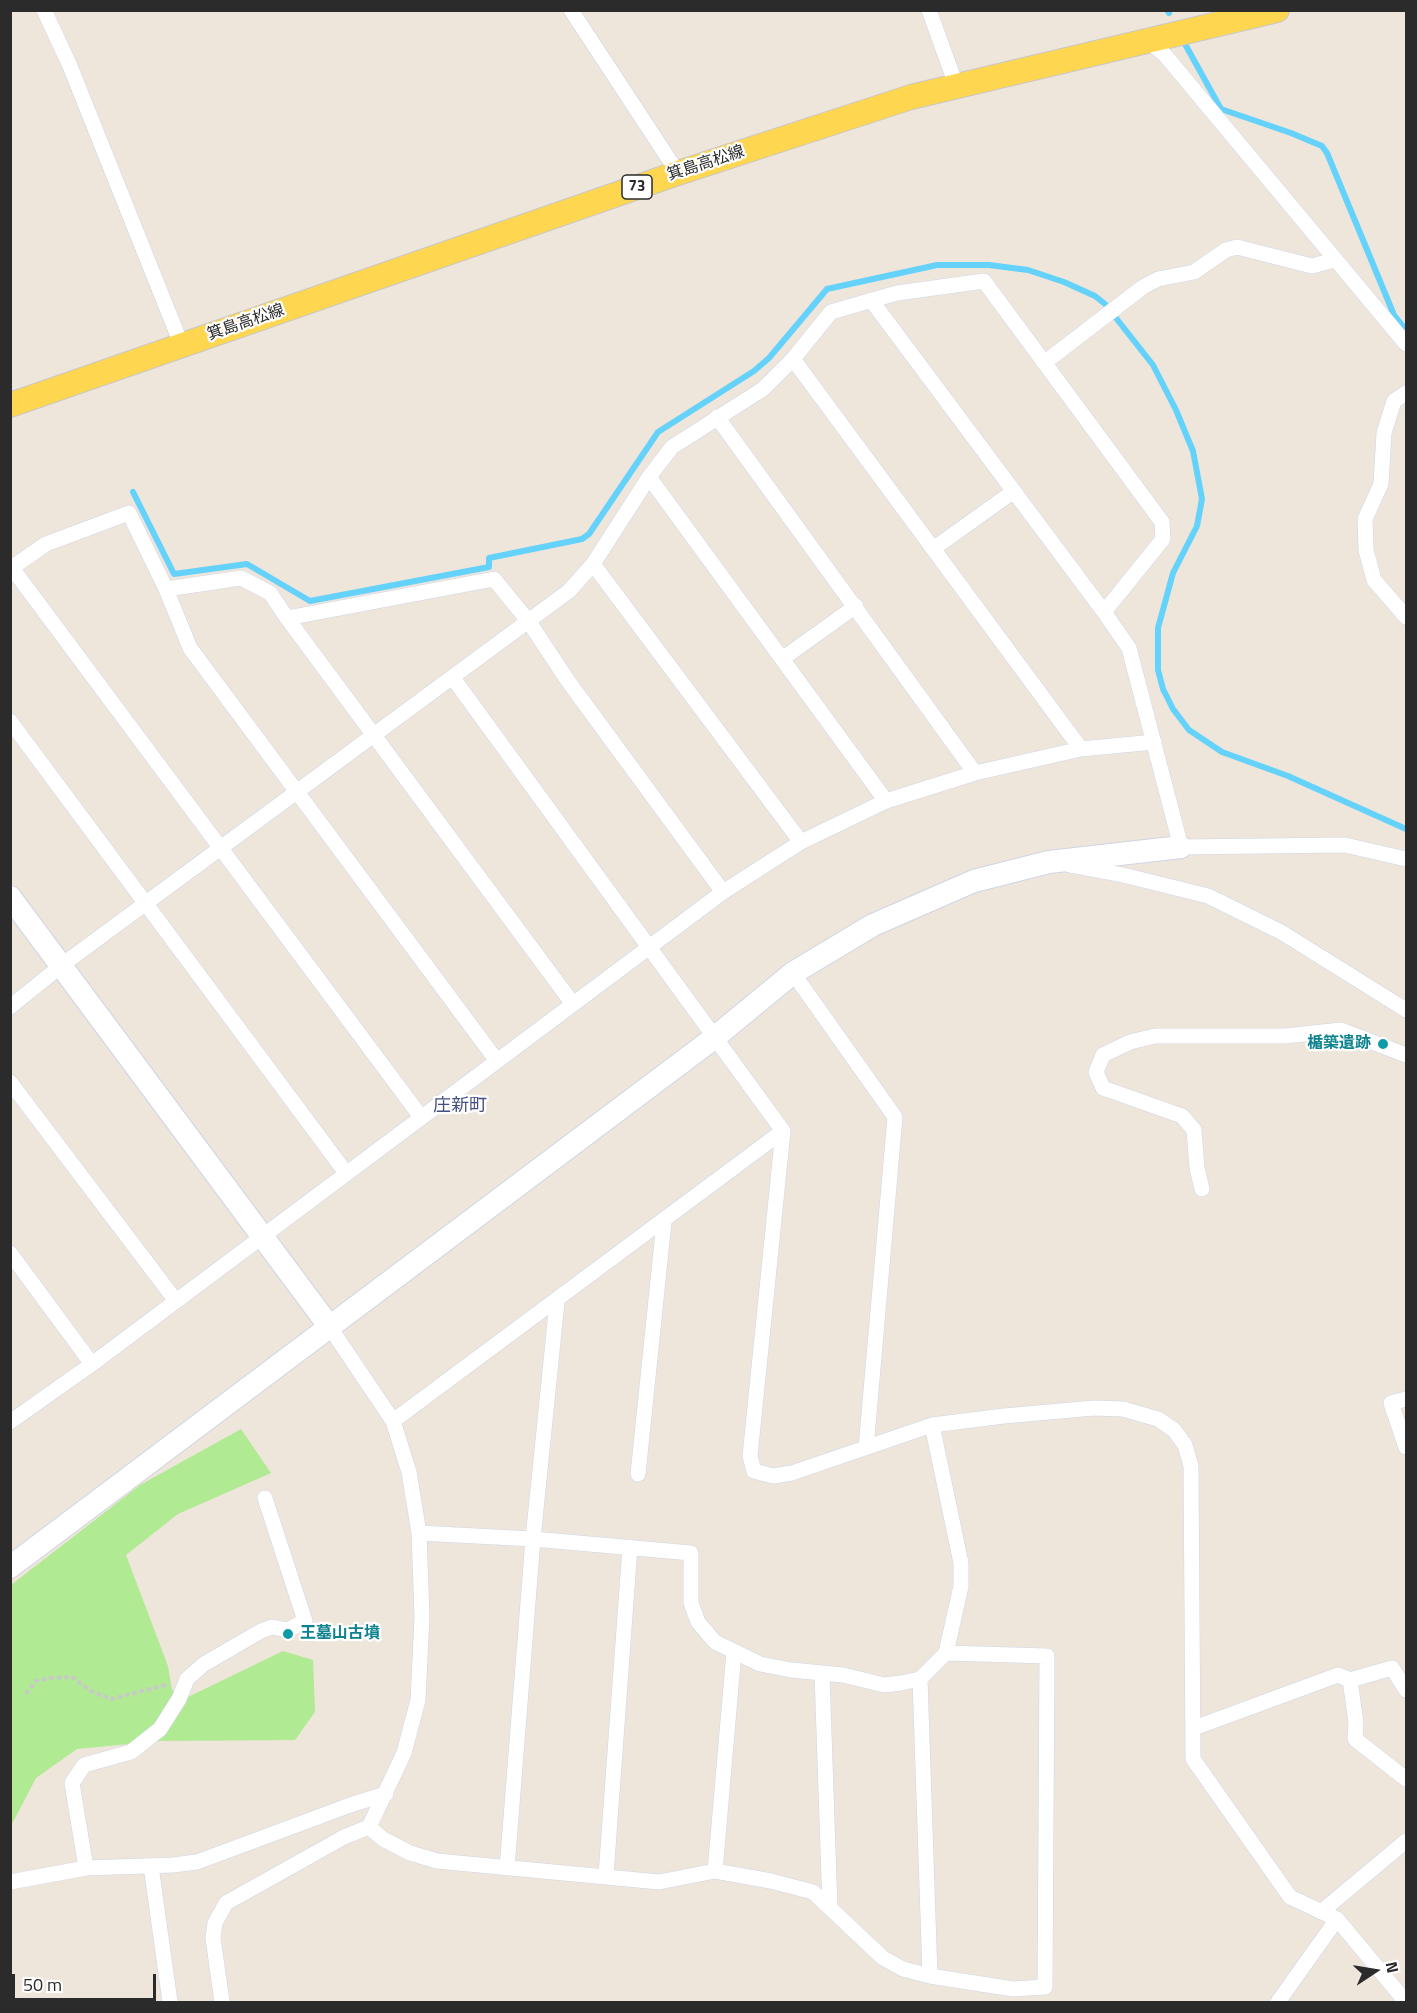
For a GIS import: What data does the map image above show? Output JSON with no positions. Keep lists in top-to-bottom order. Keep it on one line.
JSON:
{"streets":{"main road":["箕島高松線","73"]},"districts":["庄新町"],"places":["楯築遺跡","王墓山古墳"],"scale_bar":"50 m","north":"right"}
